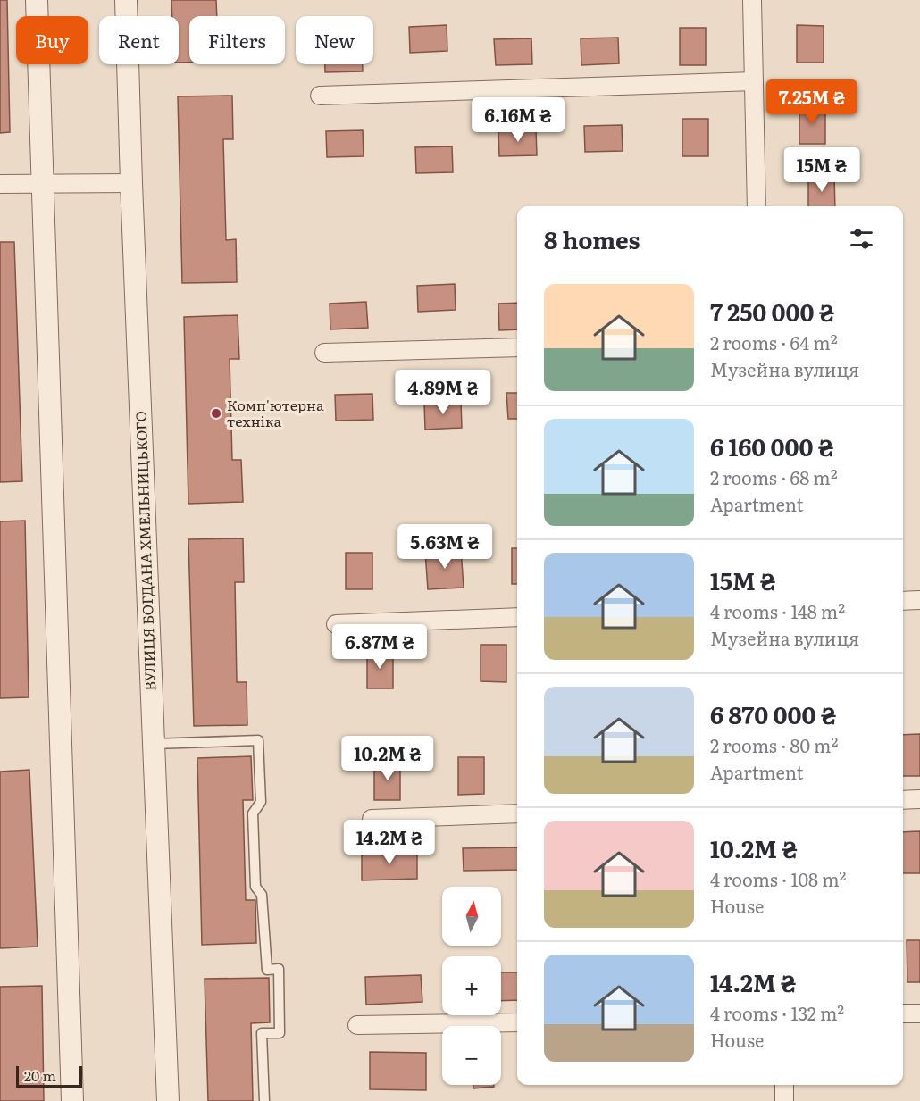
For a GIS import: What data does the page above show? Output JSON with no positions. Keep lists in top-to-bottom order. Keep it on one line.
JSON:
{"streets":{"street":["ВУЛИЦЯ БОГДАНА ХМЕЛЬНИЦЬКОГО"]},"places":["Комп'ютерна техніка"],"scale_bar":"20 m","north":"top","page":{"chip":["Buy","Rent","Filters","New"],"price":["7.25M ₴","6.16M ₴","15M ₴","4.89M ₴","5.63M ₴","6.87M ₴","10.2M ₴","14.2M ₴"],"heading":"8 homes","list":[{"name":"7 250 000 ₴","note":"2 rooms · 64 m² · Музейна вулиця"},{"name":"6 160 000 ₴","note":"2 rooms · 68 m² · Apartment"},{"name":"15M ₴","note":"4 rooms · 148 m² · Музейна вулиця"},{"name":"6 870 000 ₴","note":"2 rooms · 80 m² · Apartment"},{"name":"10.2M ₴","note":"4 rooms · 108 m² · House"},{"name":"14.2M ₴","note":"4 rooms · 132 m² · House"}],"map_buttons":["+","−"],"scale":"20 m"}}
